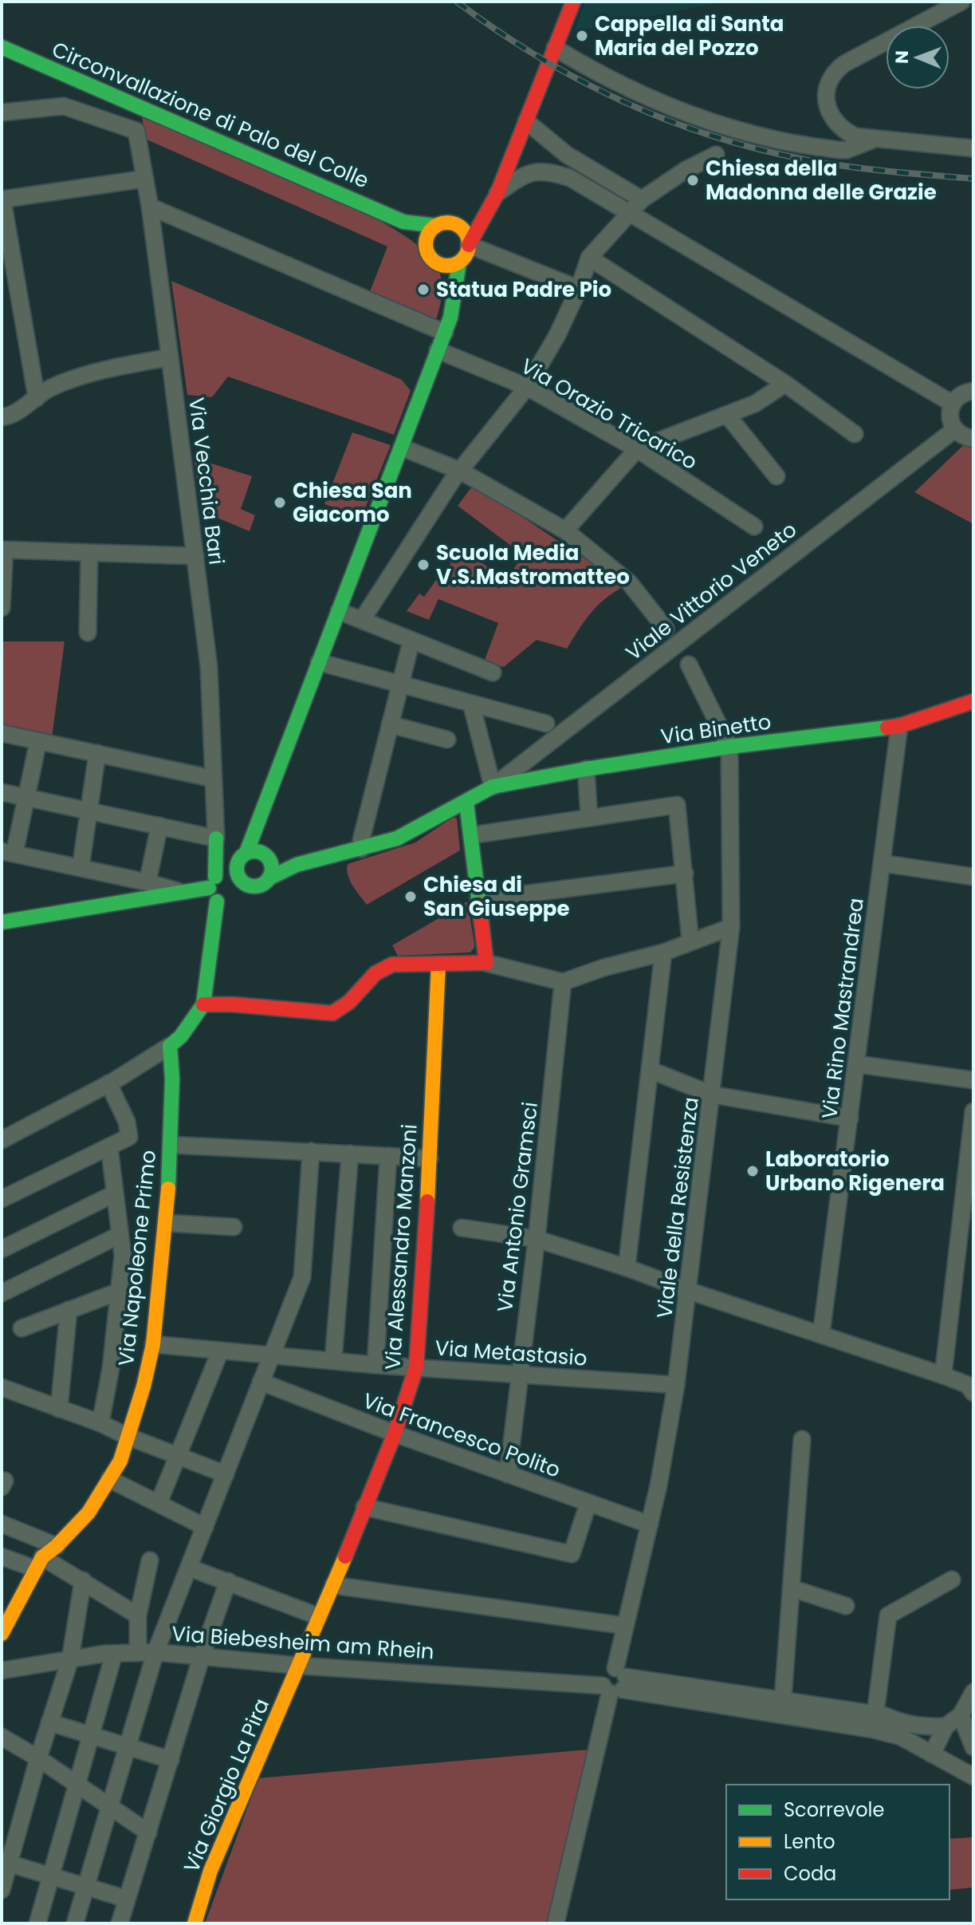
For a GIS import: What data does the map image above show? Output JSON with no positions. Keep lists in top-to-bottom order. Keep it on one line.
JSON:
{"streets":{"street":["Circonvallazione di Palo del Colle","Via Orazio Tricarico","Via Vecchia Bari","Viale Vittorio Veneto","Via Binetto","Via Rino Mastrandrea","Via Antonio Gramsci","Viale della Resistenza","Via Alessandro Manzoni","Via Napoleone Primo","Via Metastasio","Via Francesco Polito","Via Biebesheim am Rhein","Via Giorgio La Pira"]},"crossings":[["Viale Vittorio Veneto","Via Binetto"],["Via Binetto","Via Rino Mastrandrea"],["Via Binetto","Viale della Resistenza"],["Via Antonio Gramsci","Via Metastasio"],["Via Antonio Gramsci","Via Francesco Polito"],["Viale della Resistenza","Via Metastasio"],["Viale della Resistenza","Via Francesco Polito"],["Viale della Resistenza","Via Biebesheim am Rhein"],["Via Alessandro Manzoni","Via Metastasio"],["Via Alessandro Manzoni","Via Francesco Polito"],["Via Alessandro Manzoni","Via Biebesheim am Rhein"],["Via Alessandro Manzoni","Via Giorgio La Pira"],["Via Napoleone Primo","Via Metastasio"],["Via Biebesheim am Rhein","Via Giorgio La Pira"]],"places":["Cappella di Santa Maria del Pozzo","Chiesa della Madonna delle Grazie","Statua Padre Pio","Chiesa San Giacomo","Scuola Media V.S.Mastromatteo","Chiesa di San Giuseppe","Laboratorio Urbano Rigenera"],"legend":["Scorrevole","Lento","Coda"],"north":"left"}
